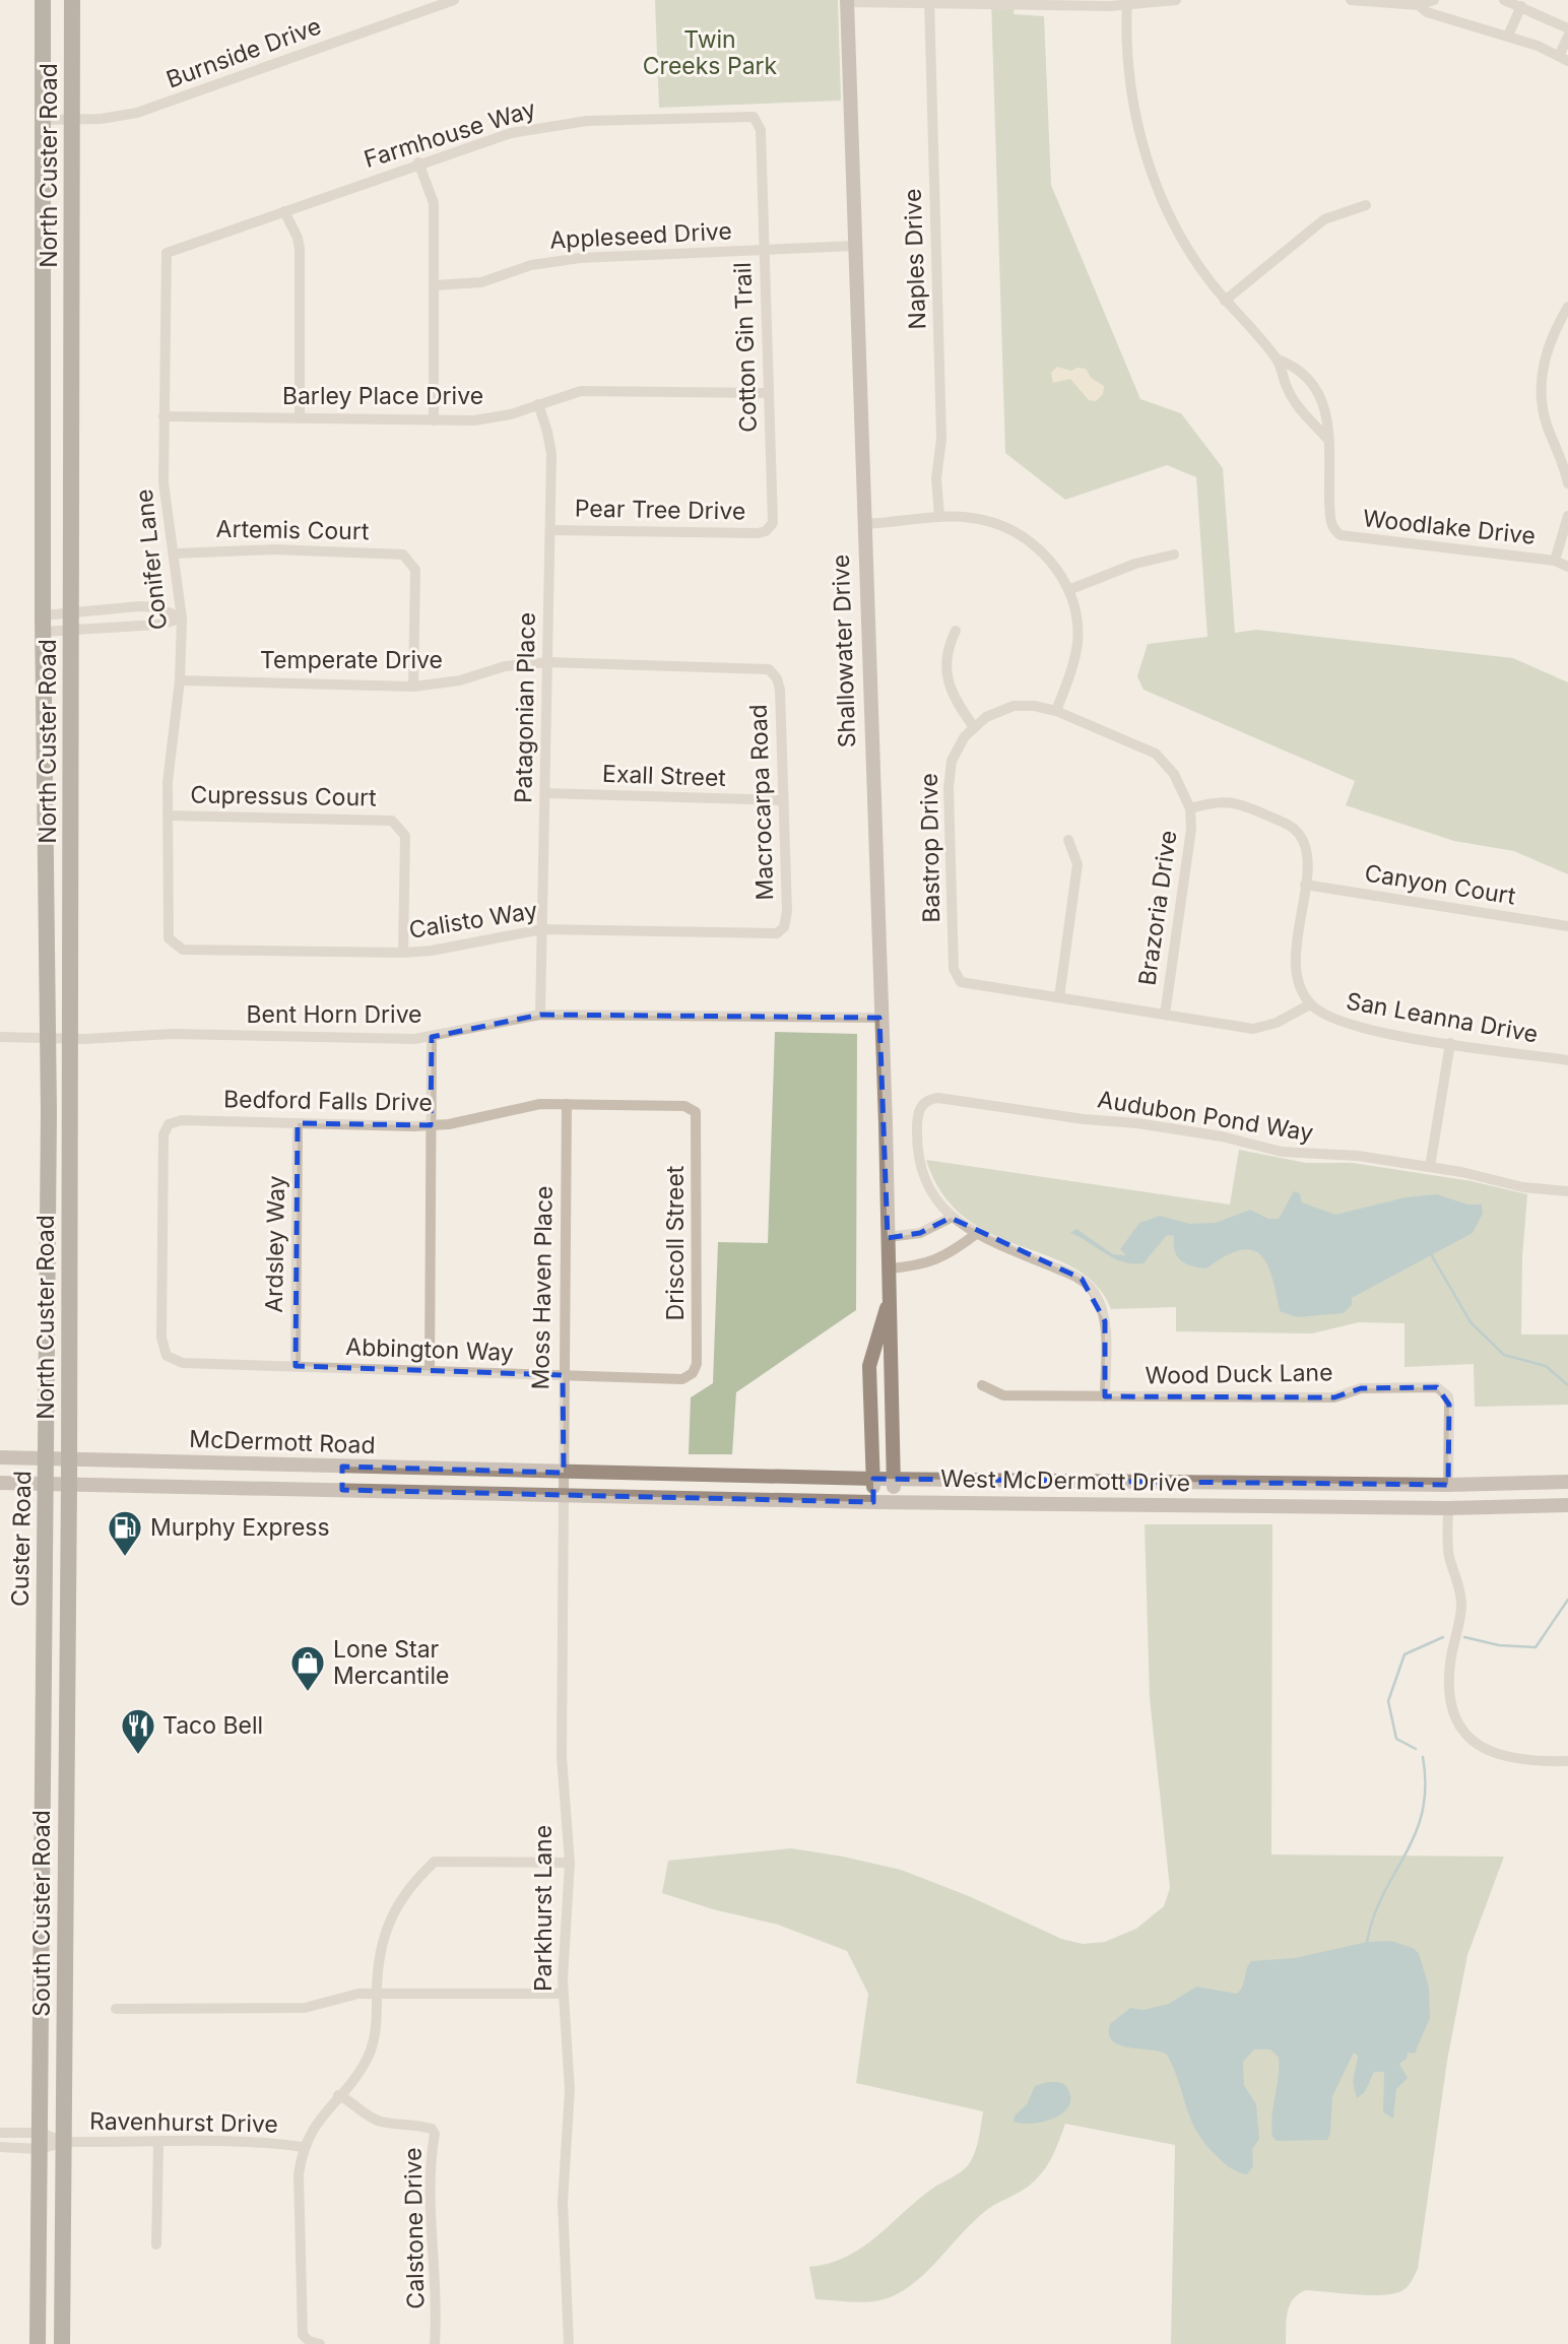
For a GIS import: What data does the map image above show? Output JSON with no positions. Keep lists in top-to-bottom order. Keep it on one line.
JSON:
{"streets":{"main road":["North Custer Road","Shallowater Drive","McDermott Road","West McDermott Drive","Custer Road","South Custer Road"],"street":["Burnside Drive","Farmhouse Way","Appleseed Drive","Naples Drive","Cotton Gin Trail","Barley Place Drive","Pear Tree Drive","Woodlake Drive","Artemis Court","Conifer Lane","Temperate Drive","Patagonian Place","Exall Street","Cupressus Court","Macrocarpa Road","Bastrop Drive","Canyon Court","Brazoria Drive","Calisto Way","Bent Horn Drive","San Leanna Drive","Bedford Falls Drive","Audubon Pond Way","Driscoll Street","Ardsley Way","Moss Haven Place","Abbington Way","Wood Duck Lane","Parkhurst Lane","Ravenhurst Drive","Calstone Drive"]},"crossings":[["Burnside Drive","North Custer Road"],["Farmhouse Way","Cotton Gin Trail"],["Farmhouse Way","Conifer Lane"],["North Custer Road","Bent Horn Drive"],["North Custer Road","McDermott Road"],["North Custer Road","Custer Road"],["North Custer Road","South Custer Road"],["Appleseed Drive","Cotton Gin Trail"],["Appleseed Drive","Shallowater Drive"],["Cotton Gin Trail","Barley Place Drive"],["Cotton Gin Trail","Pear Tree Drive"],["Barley Place Drive","Conifer Lane"],["Barley Place Drive","Patagonian Place"],["Pear Tree Drive","Patagonian Place"],["Artemis Court","Conifer Lane"],["Artemis Court","Temperate Drive"],["Conifer Lane","Temperate Drive"],["Conifer Lane","Cupressus Court"],["Conifer Lane","Calisto Way"],["Shallowater Drive","Bent Horn Drive"],["Shallowater Drive","West McDermott Drive"],["Temperate Drive","Patagonian Place"],["Temperate Drive","Macrocarpa Road"],["Patagonian Place","Exall Street"],["Patagonian Place","Calisto Way"],["Patagonian Place","Bent Horn Drive"],["Exall Street","Macrocarpa Road"],["Cupressus Court","Calisto Way"],["Macrocarpa Road","Calisto Way"],["Bastrop Drive","Brazoria Drive"],["Bedford Falls Drive","Driscoll Street"],["Bedford Falls Drive","Ardsley Way"],["Bedford Falls Drive","Moss Haven Place"],["Bedford Falls Drive","Abbington Way"],["Driscoll Street","Abbington Way"],["Ardsley Way","Abbington Way"],["Moss Haven Place","Abbington Way"],["Moss Haven Place","McDermott Road"],["Moss Haven Place","West McDermott Drive"],["Moss Haven Place","Parkhurst Lane"],["Wood Duck Lane","West McDermott Drive"],["McDermott Road","West McDermott Drive"],["McDermott Road","Custer Road"],["McDermott Road","Parkhurst Lane"],["McDermott Road","South Custer Road"],["West McDermott Drive","Parkhurst Lane"],["Custer Road","Ravenhurst Drive"],["South Custer Road","Ravenhurst Drive"]],"parks":["Twin Creeks Park"],"places":{"fuel station":["Murphy Express"],"shop":["Lone Star Mercantile"],"restaurant":["Taco Bell"]}}
